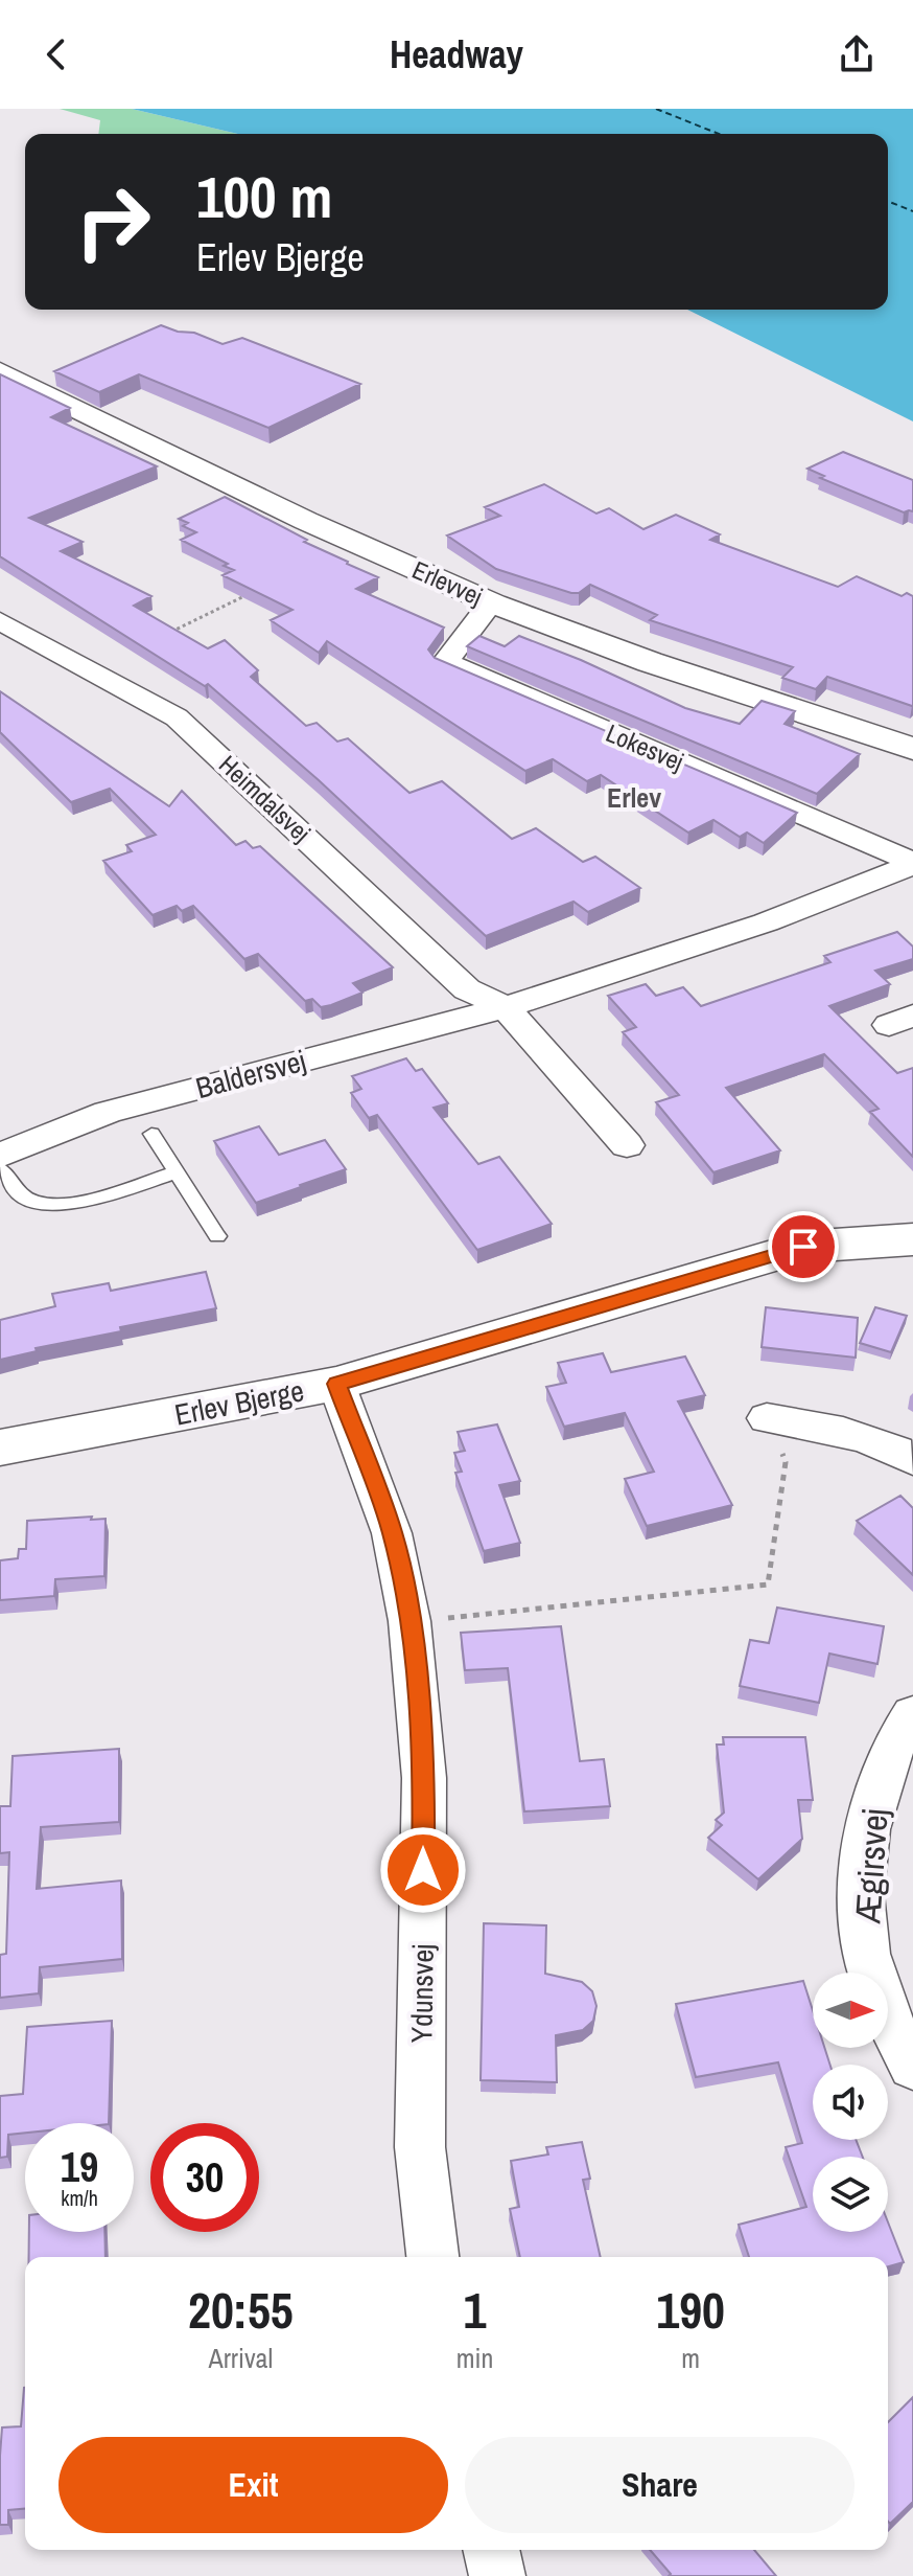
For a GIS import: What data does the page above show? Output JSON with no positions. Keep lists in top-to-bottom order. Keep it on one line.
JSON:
{"streets":{"street":["Erlevvej","Lokesvej","Heimdalsvej","Baldersvej","Erlev Bjerge","Ægirsvej","Ydunsvej"]},"crossings":[["Erlevvej","Lokesvej"],["Lokesvej","Baldersvej"],["Heimdalsvej","Baldersvej"],["Erlev Bjerge","Ydunsvej"]],"districts":["Erlev"],"north":"right","page":{"header":"Headway","turn":["100 m","Erlev Bjerge"],"speed":"19 km/h","limit":"30","eta":["20:55","Arrival","1","min","190","m"],"buttons":["Exit","Share"]}}
